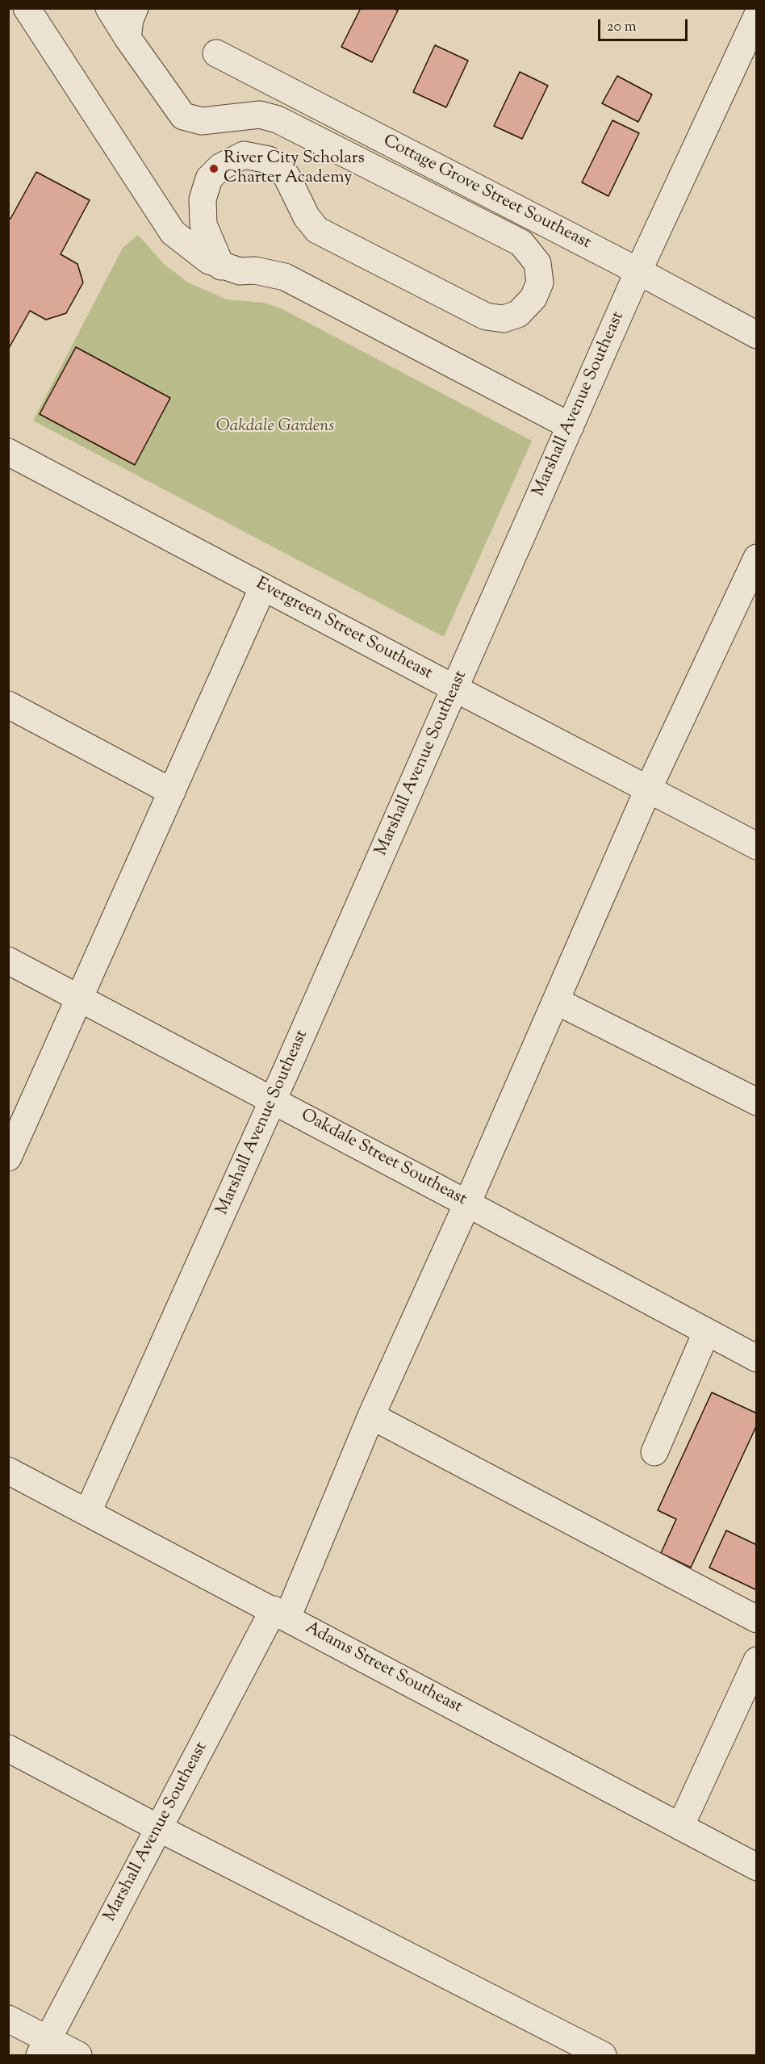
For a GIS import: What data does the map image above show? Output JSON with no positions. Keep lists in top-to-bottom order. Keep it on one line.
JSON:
{"streets":{"street":["Cottage Grove Street Southeast","Marshall Avenue Southeast","Evergreen Street Southeast","Oakdale Street Southeast","Adams Street Southeast"]},"crossings":[["Cottage Grove Street Southeast","Marshall Avenue Southeast"],["Marshall Avenue Southeast","Evergreen Street Southeast"],["Marshall Avenue Southeast","Oakdale Street Southeast"],["Marshall Avenue Southeast","Adams Street Southeast"]],"parks":["Oakdale Gardens"],"places":["River City Scholars Charter Academy"],"scale_bar":"20 m"}
